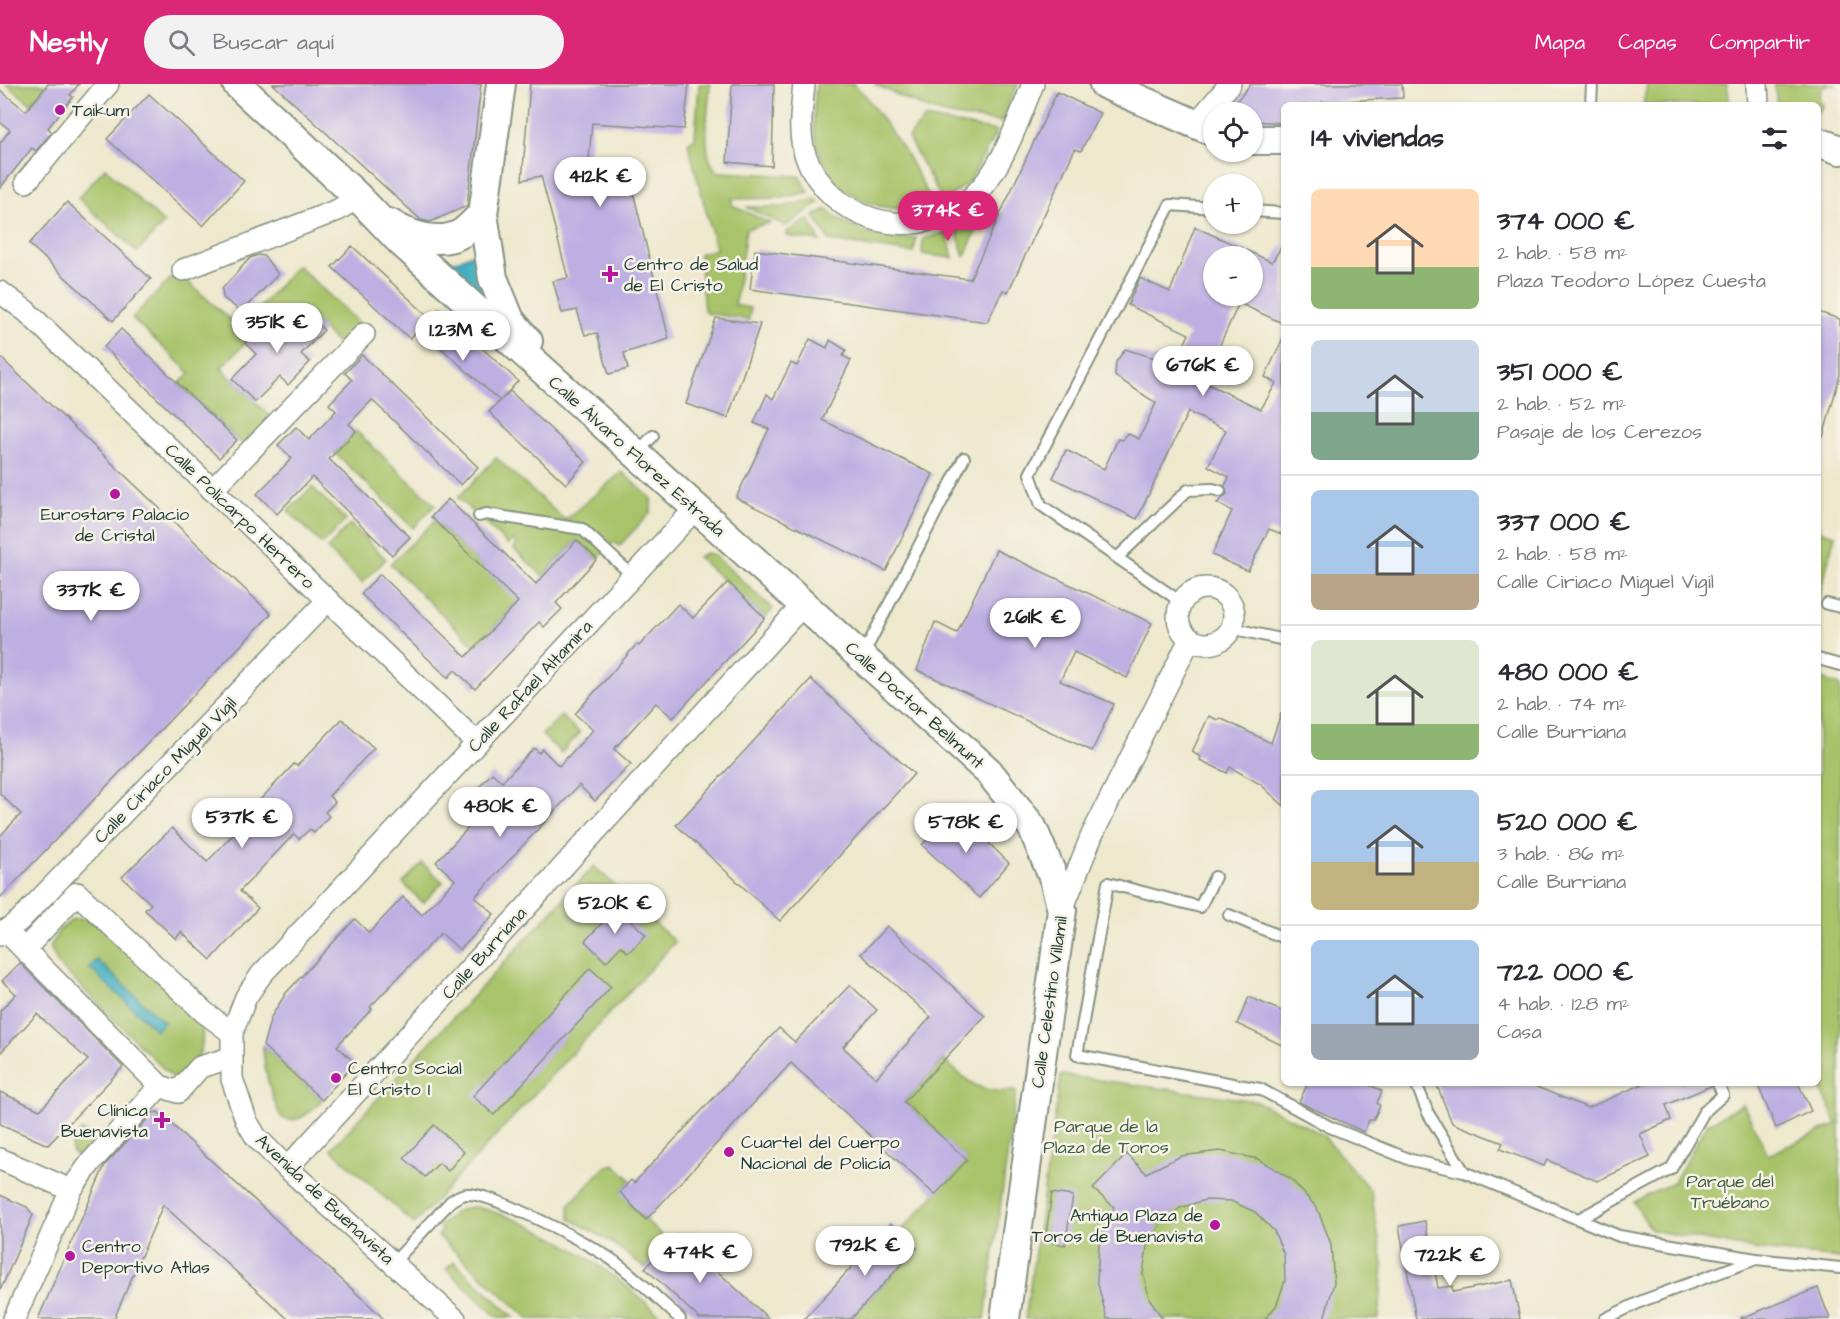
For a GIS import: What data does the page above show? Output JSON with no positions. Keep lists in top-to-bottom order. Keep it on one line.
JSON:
{"streets":{"main road":["Calle Álvaro Florez Estrada","Calle Doctor Bellmunt","Calle Celestino Villamil"],"street":["Calle Policarpo Herrero","Calle Rafael Altamira","Calle Ciriaco Miguel Vigil","Calle Burriana","Avenida de Buenavista"]},"crossings":[["Calle Álvaro Florez Estrada","Calle Rafael Altamira"],["Calle Álvaro Florez Estrada","Calle Doctor Bellmunt"],["Calle Álvaro Florez Estrada","Calle Burriana"],["Calle Policarpo Herrero","Calle Rafael Altamira"],["Calle Policarpo Herrero","Calle Ciriaco Miguel Vigil"],["Calle Rafael Altamira","Avenida de Buenavista"],["Calle Doctor Bellmunt","Calle Burriana"],["Calle Doctor Bellmunt","Calle Celestino Villamil"],["Calle Burriana","Avenida de Buenavista"]],"parks":["Parque de la Plaza de Toros","Parque del Truébano"],"places":{"other":["Taikum","Eurostars Palacio de Cristal","Centro Social El Cristo I","Cuartel del Cuerpo Nacional de Policía","Antigua Plaza de Toros de Buenavista","Centro Deportivo Atlas"],"health":["Centro de Salud de El Cristo","Clínica Buenavista"]},"page":{"header":"Nestly","search":"Buscar aquí","nav":["Mapa","Capas","Compartir"],"map_buttons":["+","−"],"heading":"14 viviendas","price":["412K €","374K €","351K €","1.23M €","676K €","337K €","261K €","480K €","537K €","578K €","520K €","792K €","474K €","722K €"],"list":[{"name":"374 000 €","note":"2 hab. · 58 m² · Plaza Teodoro López Cuesta"},{"name":"351 000 €","note":"2 hab. · 52 m² · Pasaje de los Cerezos"},{"name":"337 000 €","note":"2 hab. · 58 m² · Calle Ciriaco Miguel Vigil"},{"name":"480 000 €","note":"2 hab. · 74 m² · Calle Burriana"},{"name":"520 000 €","note":"3 hab. · 86 m² · Calle Burriana"},{"name":"722 000 €","note":"4 hab. · 128 m² · Casa"}]}}
